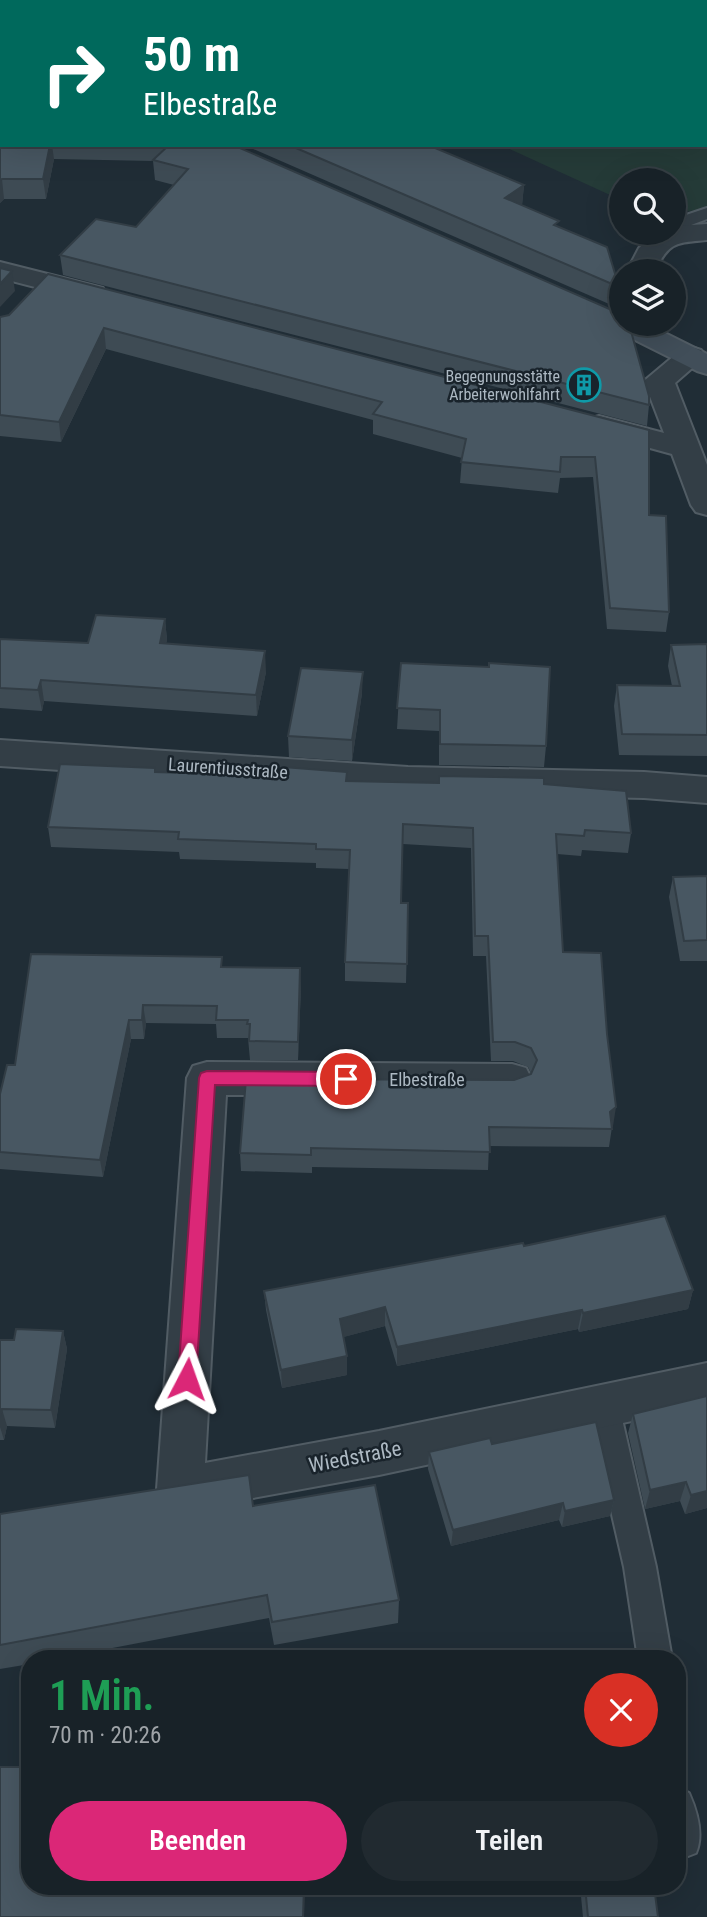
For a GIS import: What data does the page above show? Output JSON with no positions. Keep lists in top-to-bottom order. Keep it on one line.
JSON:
{"streets":{"street":["Laurentiusstraße","Elbestraße","Wiedstraße"]},"crossings":[["Elbestraße","Wiedstraße"]],"places":{"building":["Begegnungsstätte Arbeiterwohlfahrt"]},"page":{"turn":["50 m","Elbestraße"],"heading":["1 Min.","70 m · 20:26"],"buttons":["Beenden","Teilen"]}}
